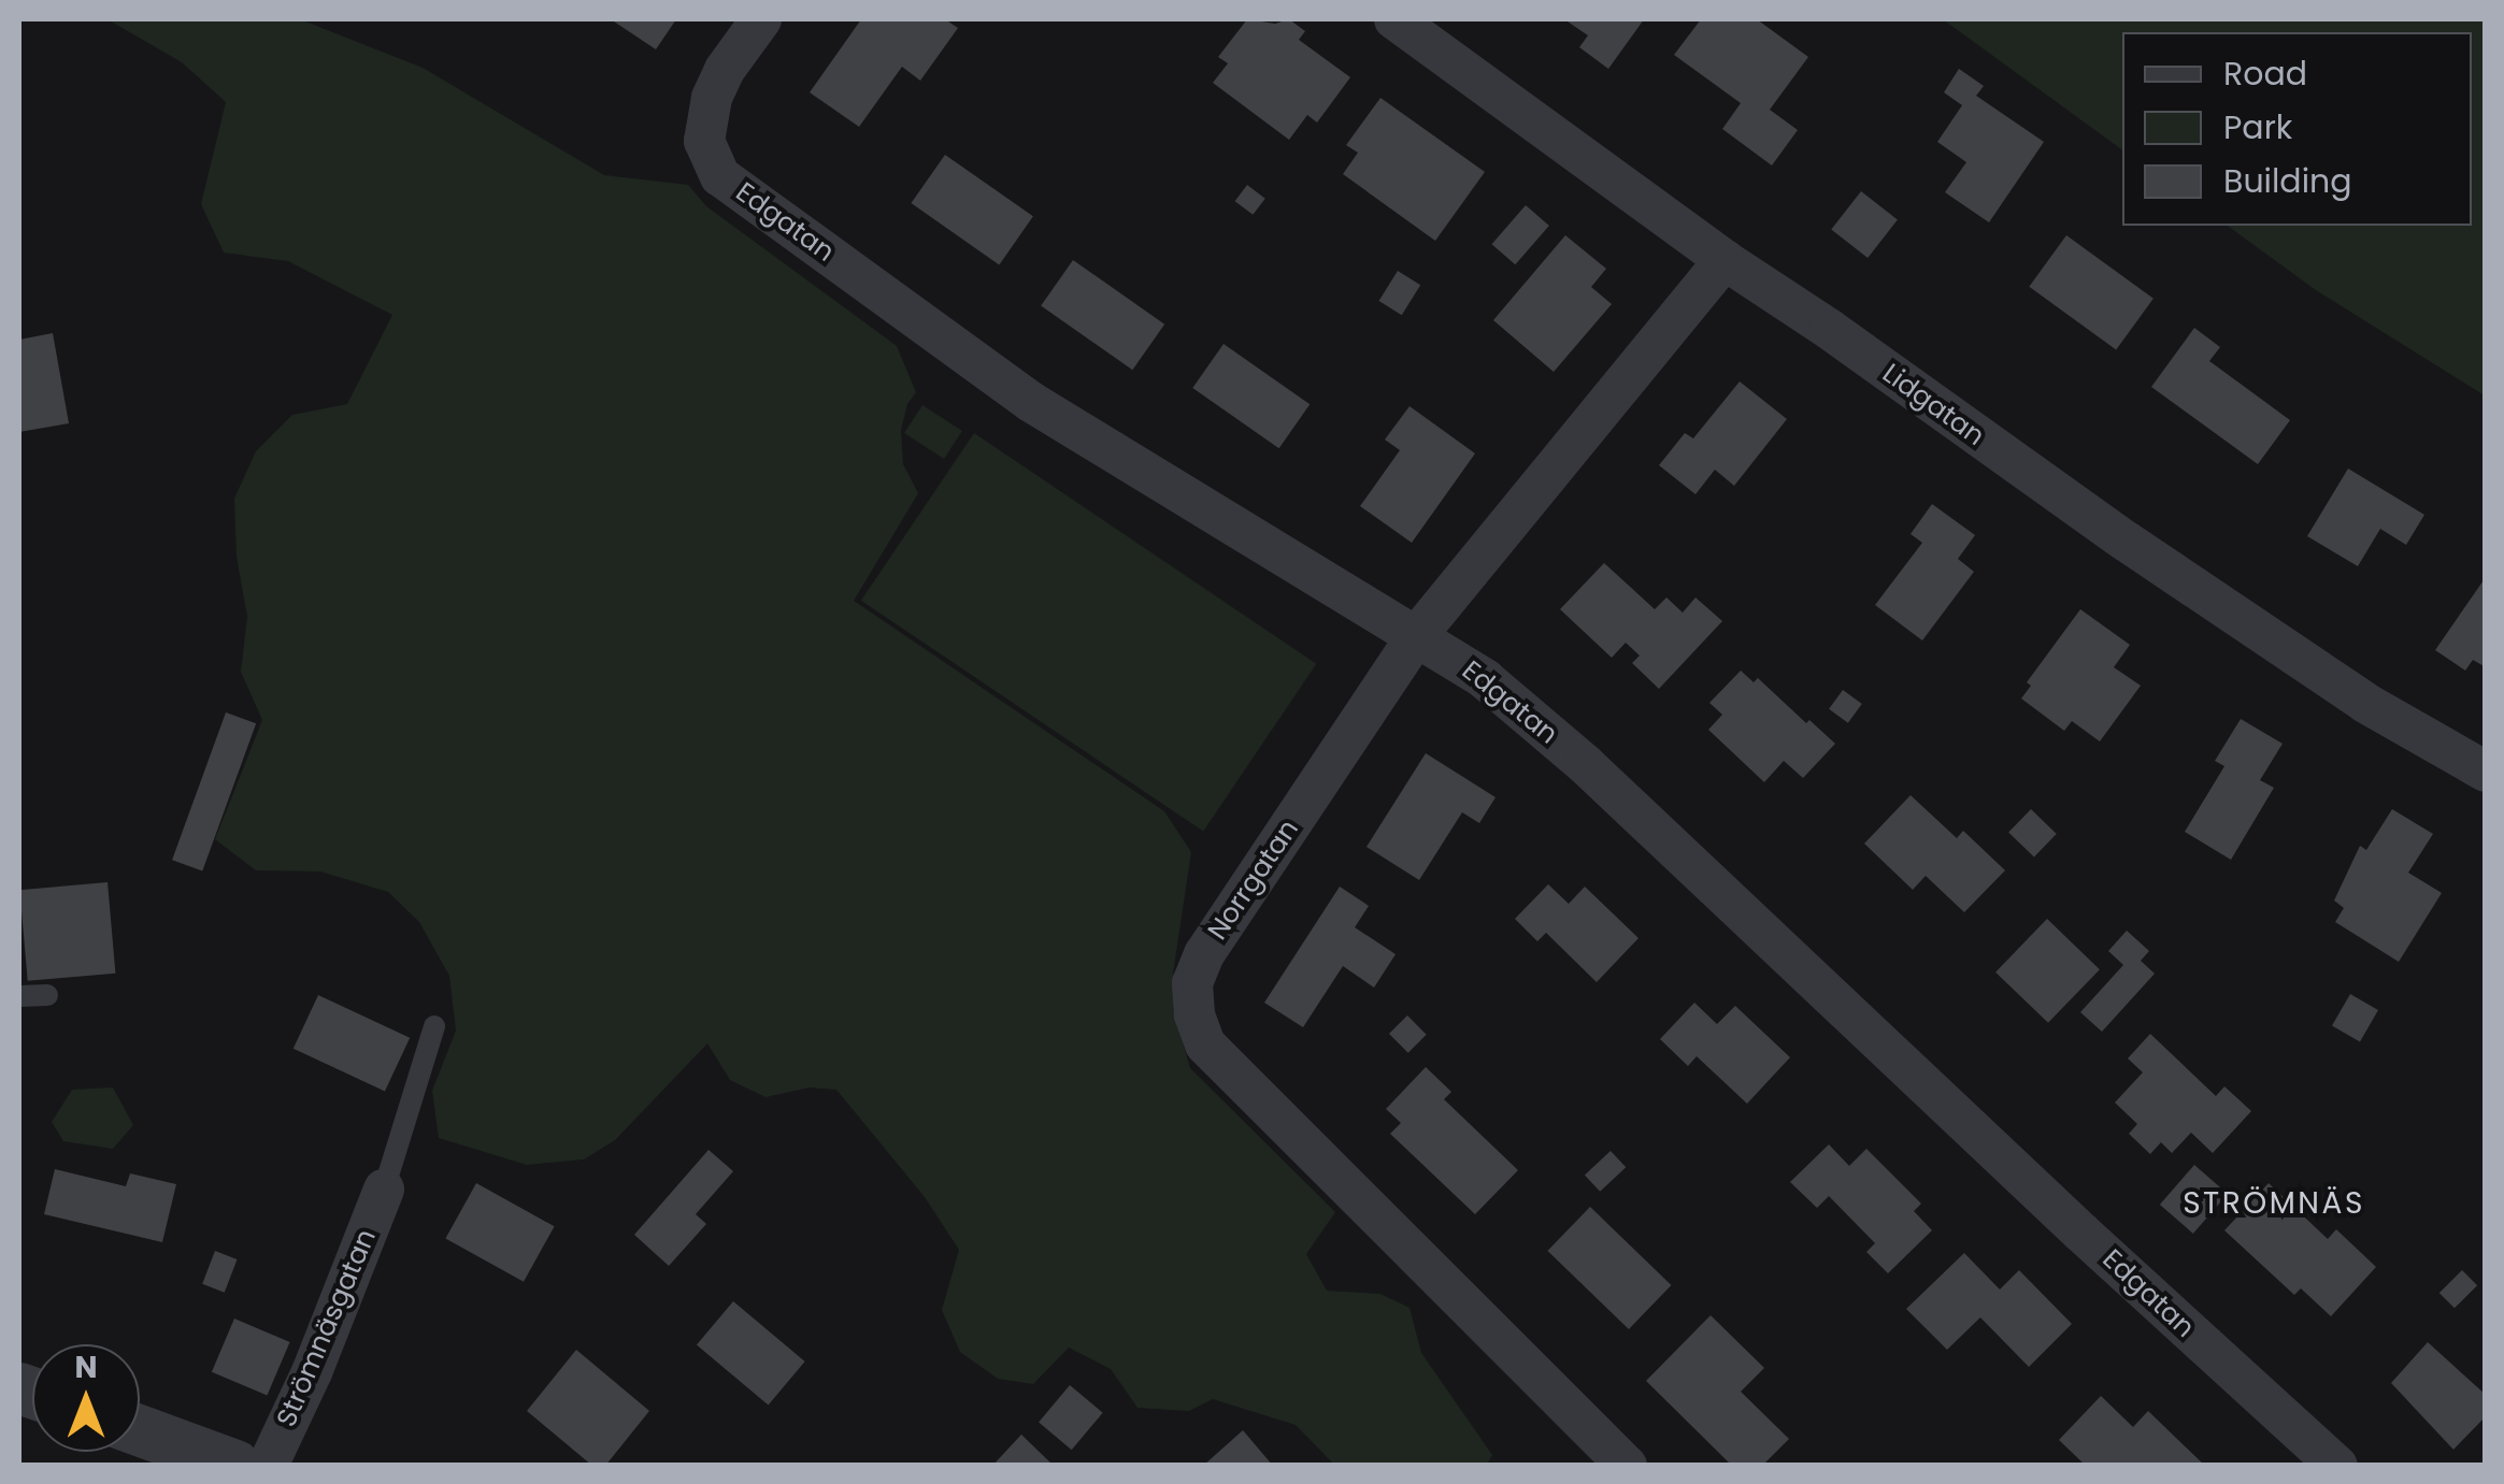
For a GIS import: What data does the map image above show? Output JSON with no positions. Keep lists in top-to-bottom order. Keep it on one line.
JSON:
{"streets":{"street":["Edgatan","Lidgatan","Norrgatan","Strömnäsgatan"]},"crossings":[["Edgatan","Norrgatan"],["Lidgatan","Norrgatan"]],"districts":["STRÖMNÄS"],"legend":["Road","Park","Building"],"north":"top"}
